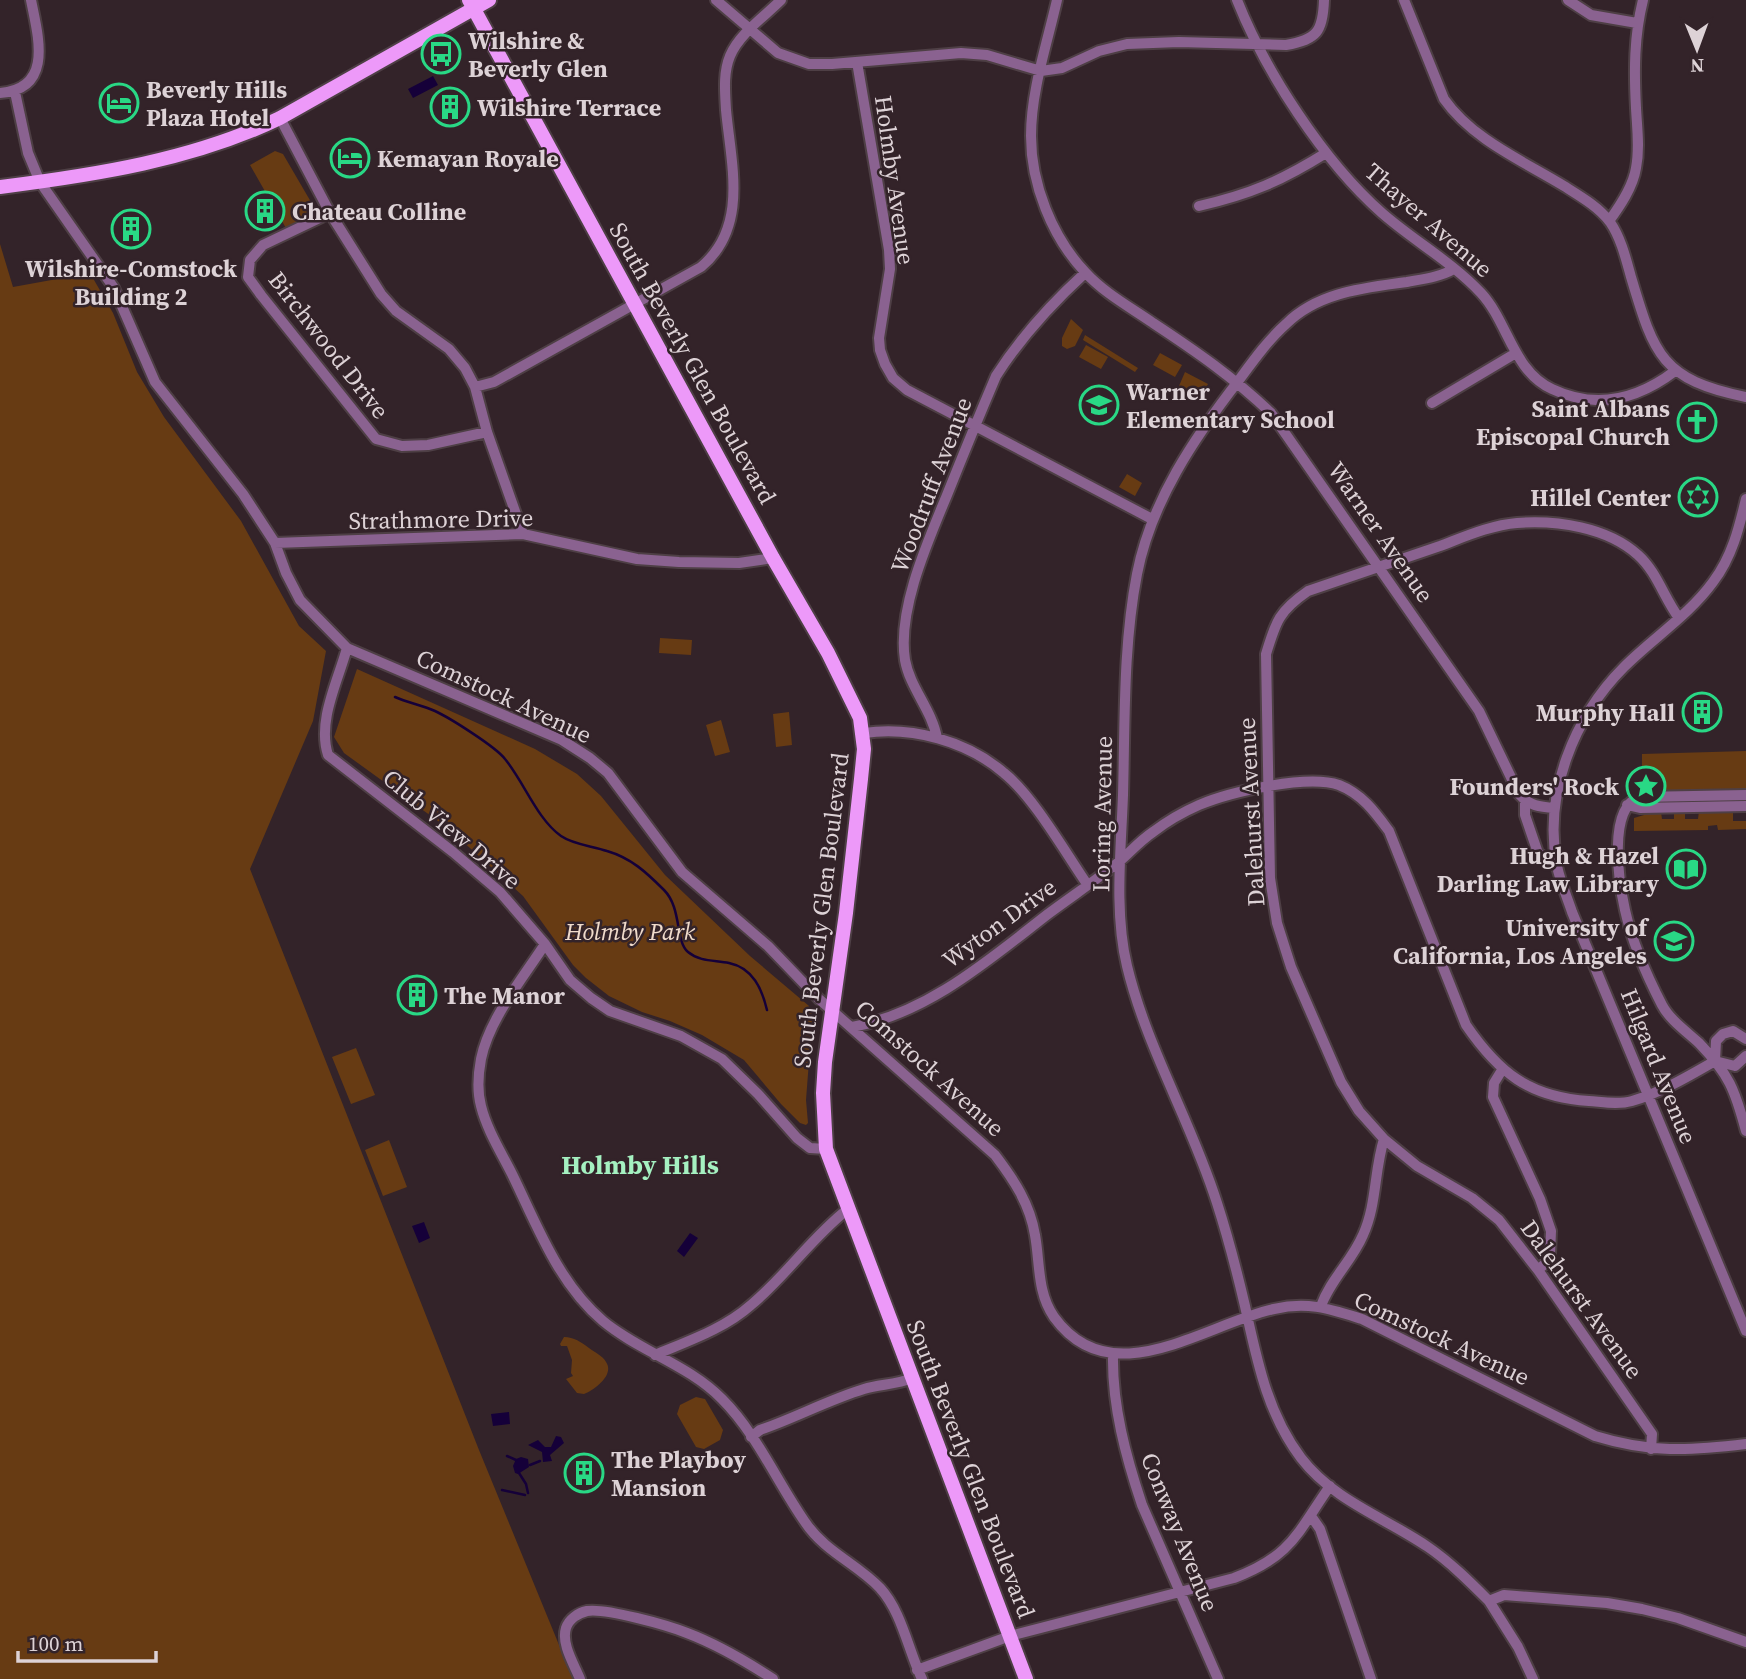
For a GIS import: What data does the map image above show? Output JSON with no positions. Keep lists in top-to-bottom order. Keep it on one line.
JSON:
{"streets":{"main road":["South Beverly Glen Boulevard"],"street":["Holmby Avenue","Thayer Avenue","Birchwood Drive","Woodruff Avenue","Strathmore Drive","Warner Avenue","Comstock Avenue","Dalehurst Avenue","Loring Avenue","Club View Drive","Wyton Drive","Hilgard Avenue","Conway Avenue"]},"crossings":[["Holmby Avenue","Woodruff Avenue"],["Holmby Avenue","Loring Avenue"],["Thayer Avenue","Loring Avenue"],["South Beverly Glen Boulevard","Strathmore Drive"],["South Beverly Glen Boulevard","Comstock Avenue"],["South Beverly Glen Boulevard","Club View Drive"],["Woodruff Avenue","Warner Avenue"],["Strathmore Drive","Comstock Avenue"],["Warner Avenue","Dalehurst Avenue"],["Warner Avenue","Loring Avenue"],["Warner Avenue","Hilgard Avenue"],["Comstock Avenue","Dalehurst Avenue"],["Comstock Avenue","Loring Avenue"],["Comstock Avenue","Club View Drive"],["Comstock Avenue","Wyton Drive"],["Comstock Avenue","Conway Avenue"],["Dalehurst Avenue","Wyton Drive"],["Loring Avenue","Wyton Drive"],["Wyton Drive","Hilgard Avenue"]],"districts":["Holmby Hills"],"parks":["Holmby Park"],"places":{"bus stop":["Wilshire & Beverly Glen"],"hotel":["Beverly Hills Plaza Hotel","Kemayan Royale"],"building":["Wilshire Terrace","Chateau Colline","Wilshire-Comstock Building 2","Murphy Hall","The Manor","The Playboy Mansion"],"school or university":["Warner Elementary School","University of California, Los Angeles"],"church":["Saint Albans Episcopal Church"],"synagogue":["Hillel Center"],"place":["Founders' Rock"],"library":["Hugh & Hazel Darling Law Library"]},"scale_bar":"100 m","north":"bottom"}
